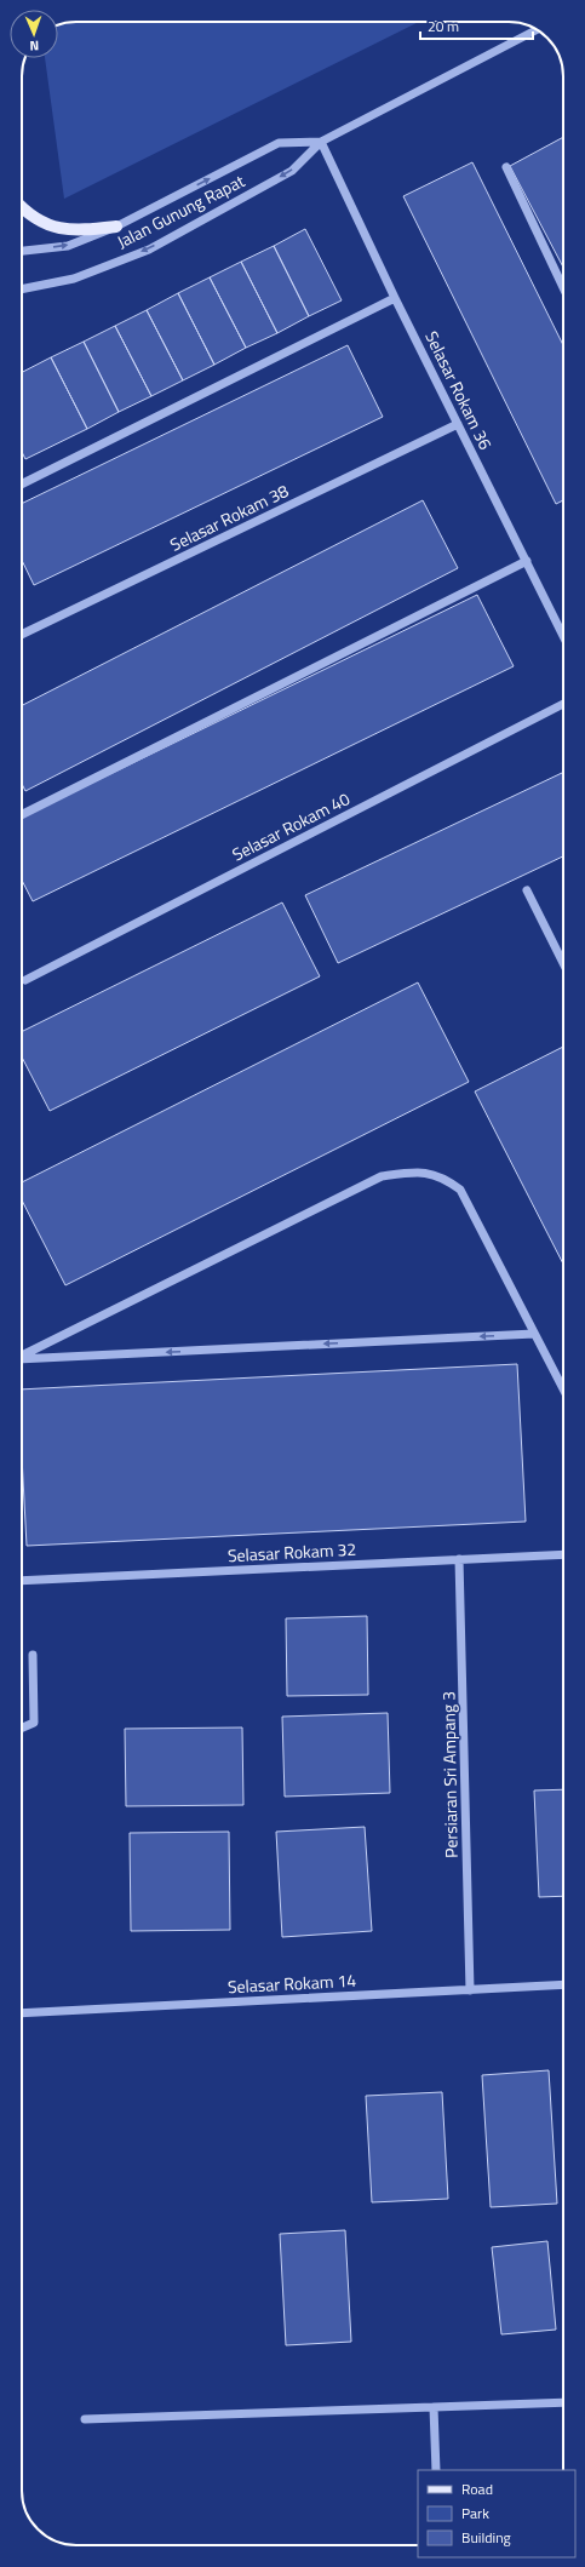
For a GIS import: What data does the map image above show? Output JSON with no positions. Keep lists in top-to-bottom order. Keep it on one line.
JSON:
{"streets":{"street":["Jalan Gunung Rapat","Selasar Rokam 36","Selasar Rokam 38","Selasar Rokam 40","Selasar Rokam 32","Persiaran Sri Ampang 3","Selasar Rokam 14"]},"crossings":[["Jalan Gunung Rapat","Selasar Rokam 36"],["Selasar Rokam 36","Selasar Rokam 38"],["Selasar Rokam 32","Persiaran Sri Ampang 3"],["Persiaran Sri Ampang 3","Selasar Rokam 14"]],"legend":["Road","Park","Building"],"scale_bar":"20 m","north":"bottom"}
